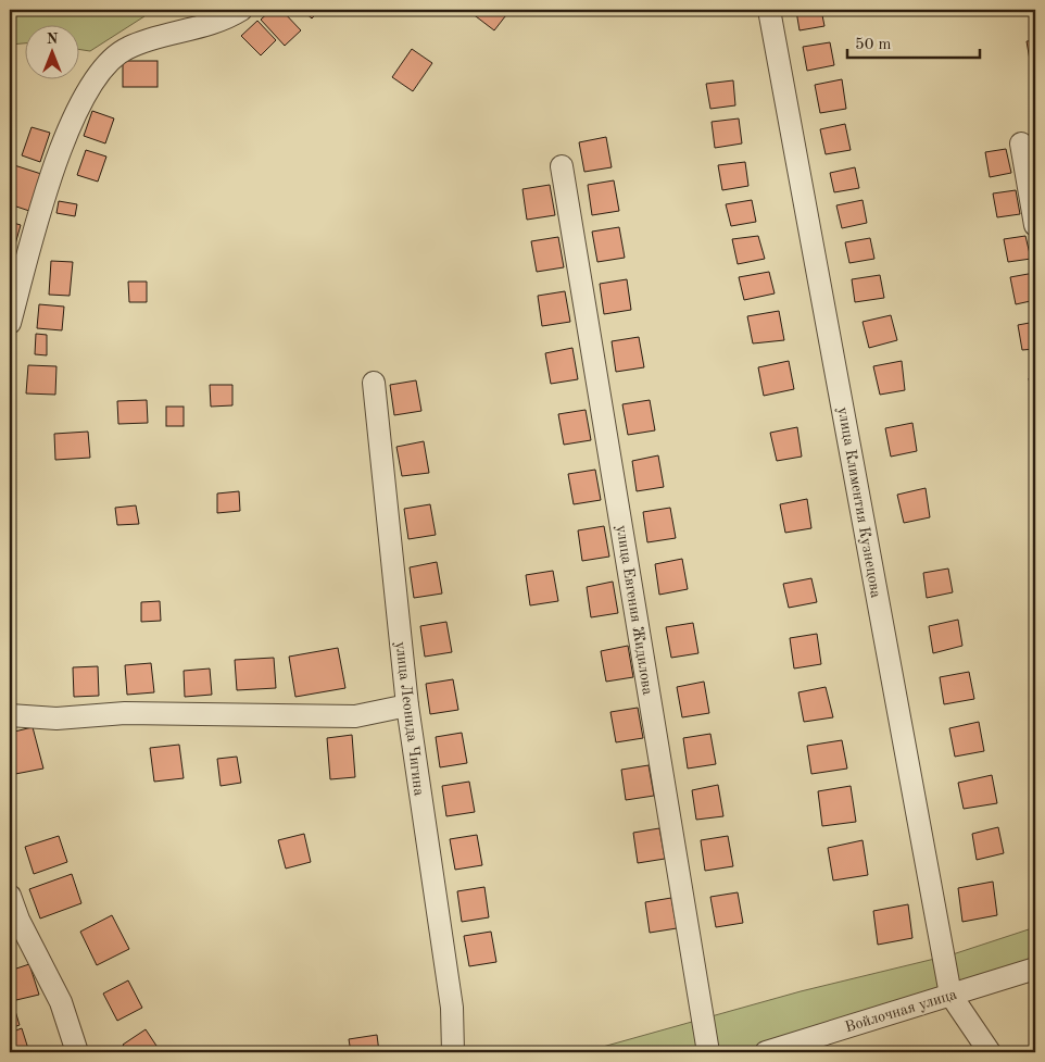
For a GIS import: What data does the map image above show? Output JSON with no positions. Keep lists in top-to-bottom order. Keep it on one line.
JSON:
{"streets":{"street":["улица Климентия Кузнецова","улица Евгения Жидилова","улица Леонида Чигина","Войлочная улица"]},"crossings":[["улица Климентия Кузнецова","Войлочная улица"]],"scale_bar":"50 m","north":"top"}
